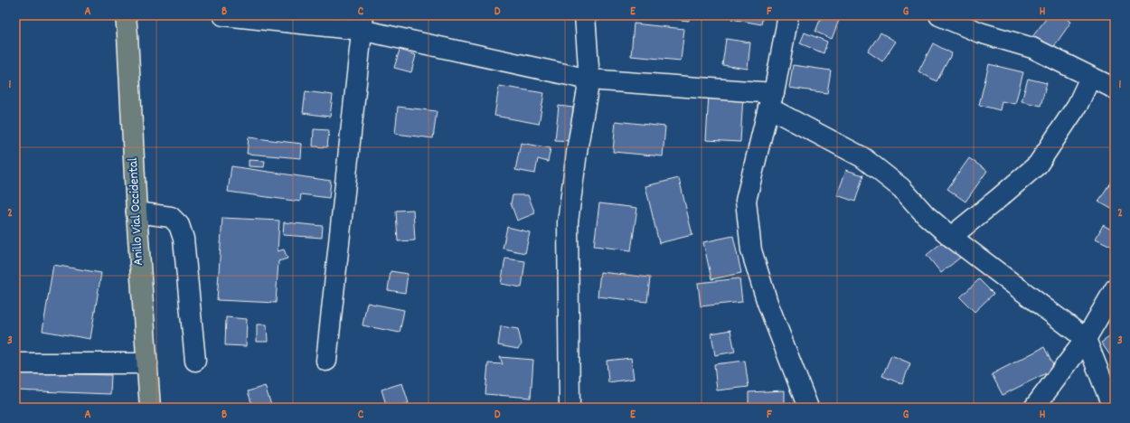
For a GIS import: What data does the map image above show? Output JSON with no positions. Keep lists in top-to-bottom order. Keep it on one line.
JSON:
{"streets":{"highway":["Anillo Vial Occidental"]},"grid":{"columns":["A","B","C","D","E","F","G","H"],"rows":["1","2","3"]}}
